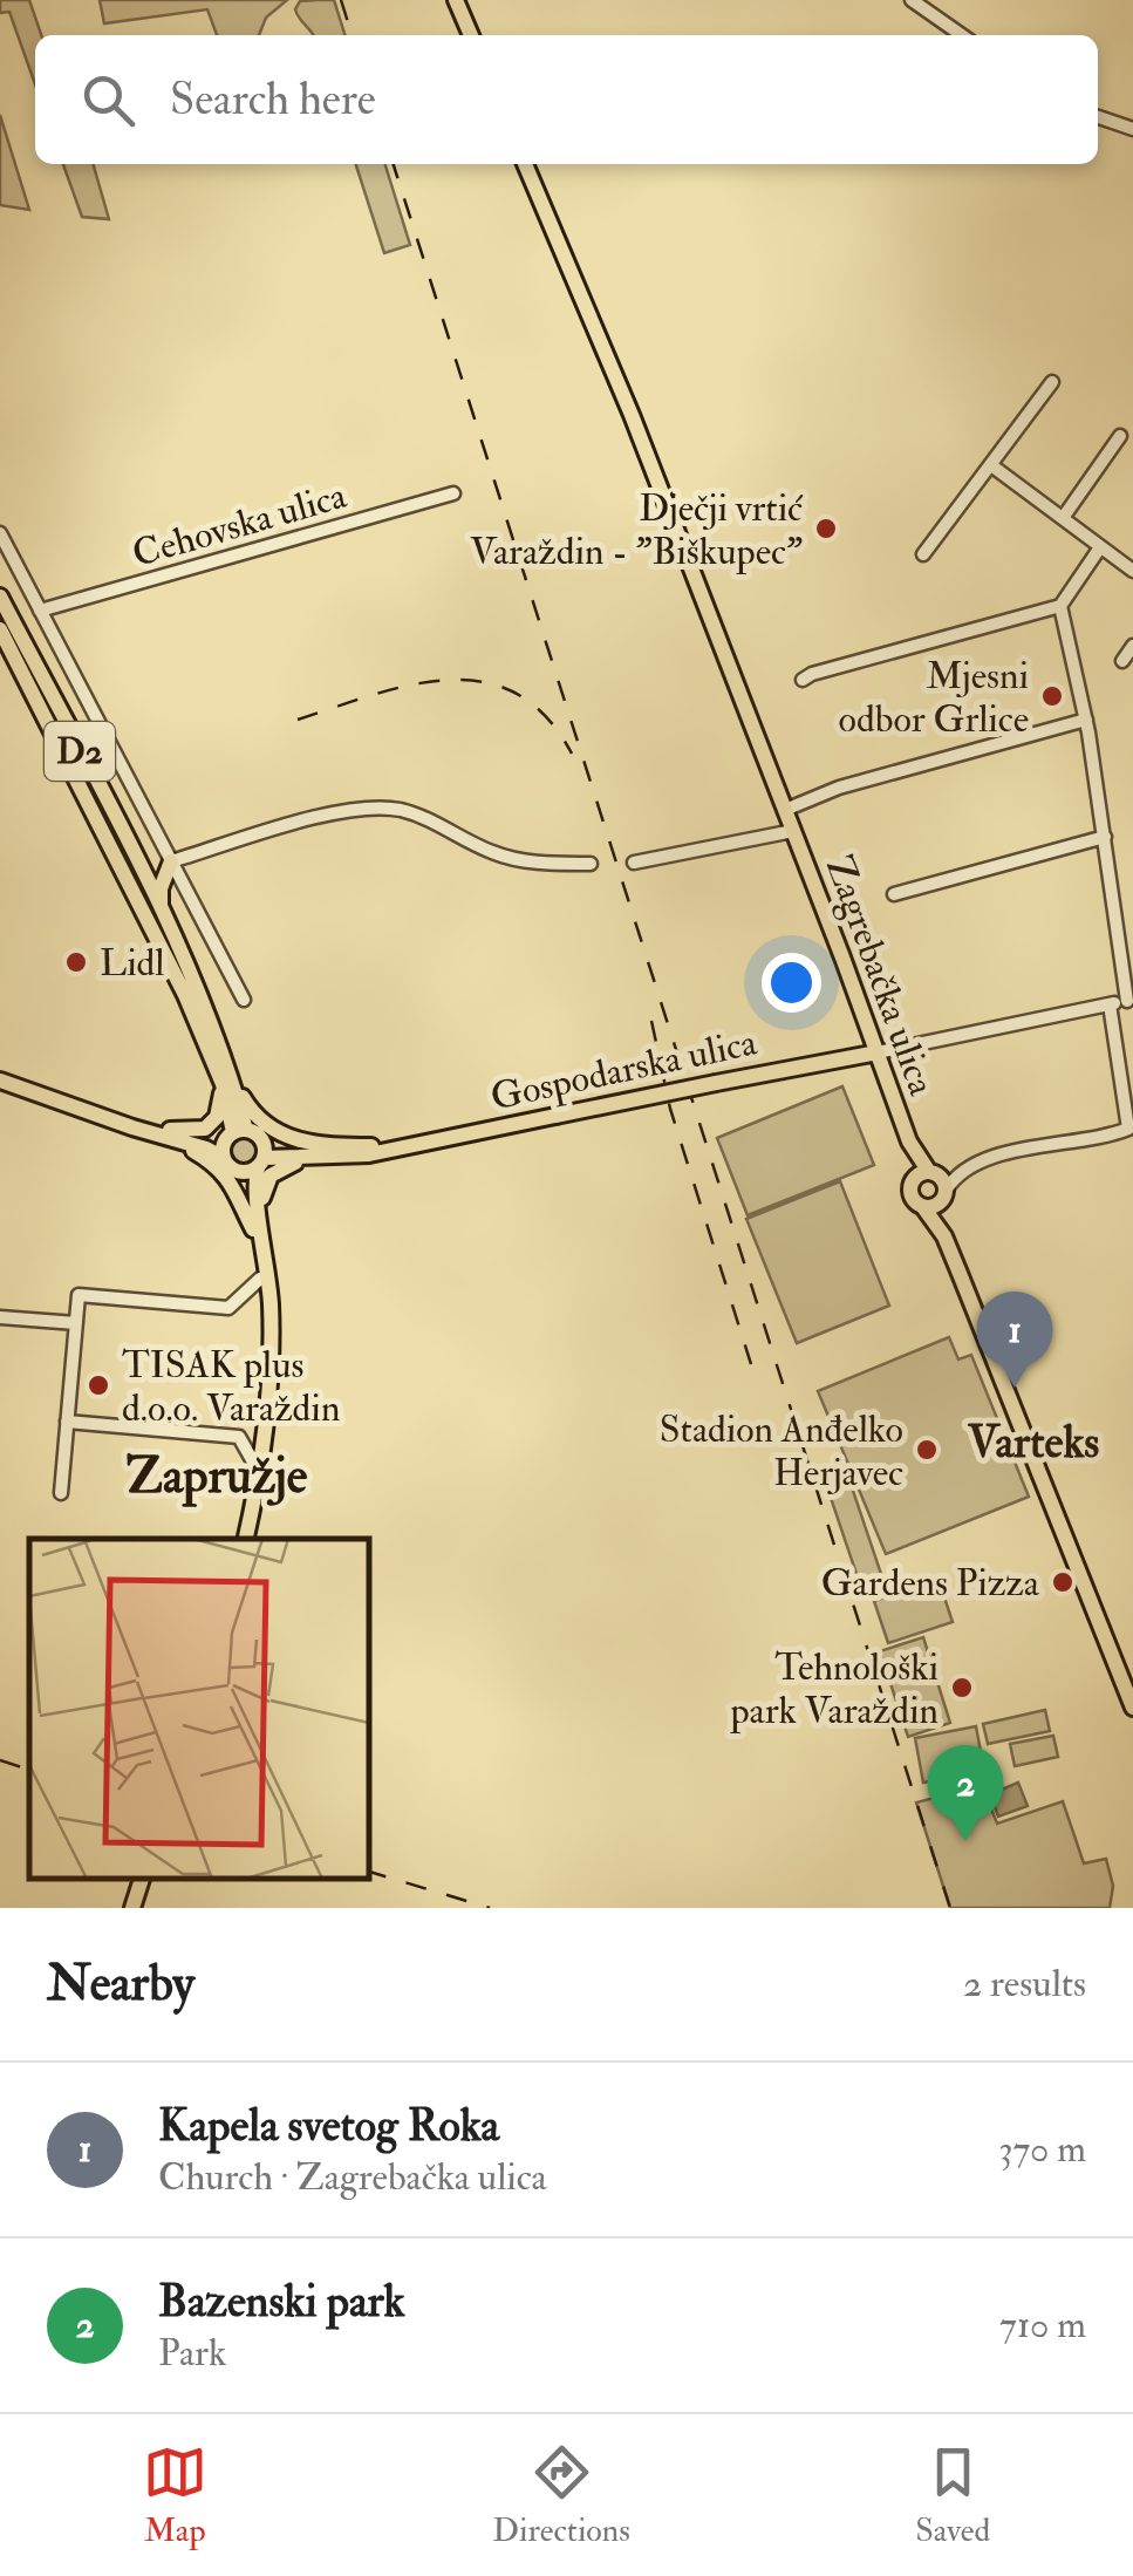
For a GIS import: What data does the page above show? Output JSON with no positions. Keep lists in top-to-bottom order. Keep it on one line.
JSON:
{"streets":{"main road":["D2","Zagrebačka ulica","Gospodarska ulica"],"street":["Cehovska ulica"]},"crossings":[["Zagrebačka ulica","Gospodarska ulica"]],"districts":["Varteks","Zapružje"],"places":["Dječji vrtić Varaždin - \"Biškupec\"","Mjesni odbor Grlice","Lidl","TISAK plus d.o.o. Varaždin","Stadion Anđelko Herjavec","Gardens Pizza","Tehnološki park Varaždin"],"page":{"search":"Search here","pins":["1","2"],"heading":["Nearby","2 results"],"list":[{"mark":"1","name":"Kapela svetog Roka","note":"Church · Zagrebačka ulica","value":"370 m"},{"mark":"2","name":"Bazenski park","note":"Park","value":"710 m"}],"nav":["Map","Directions","Saved"]}}
